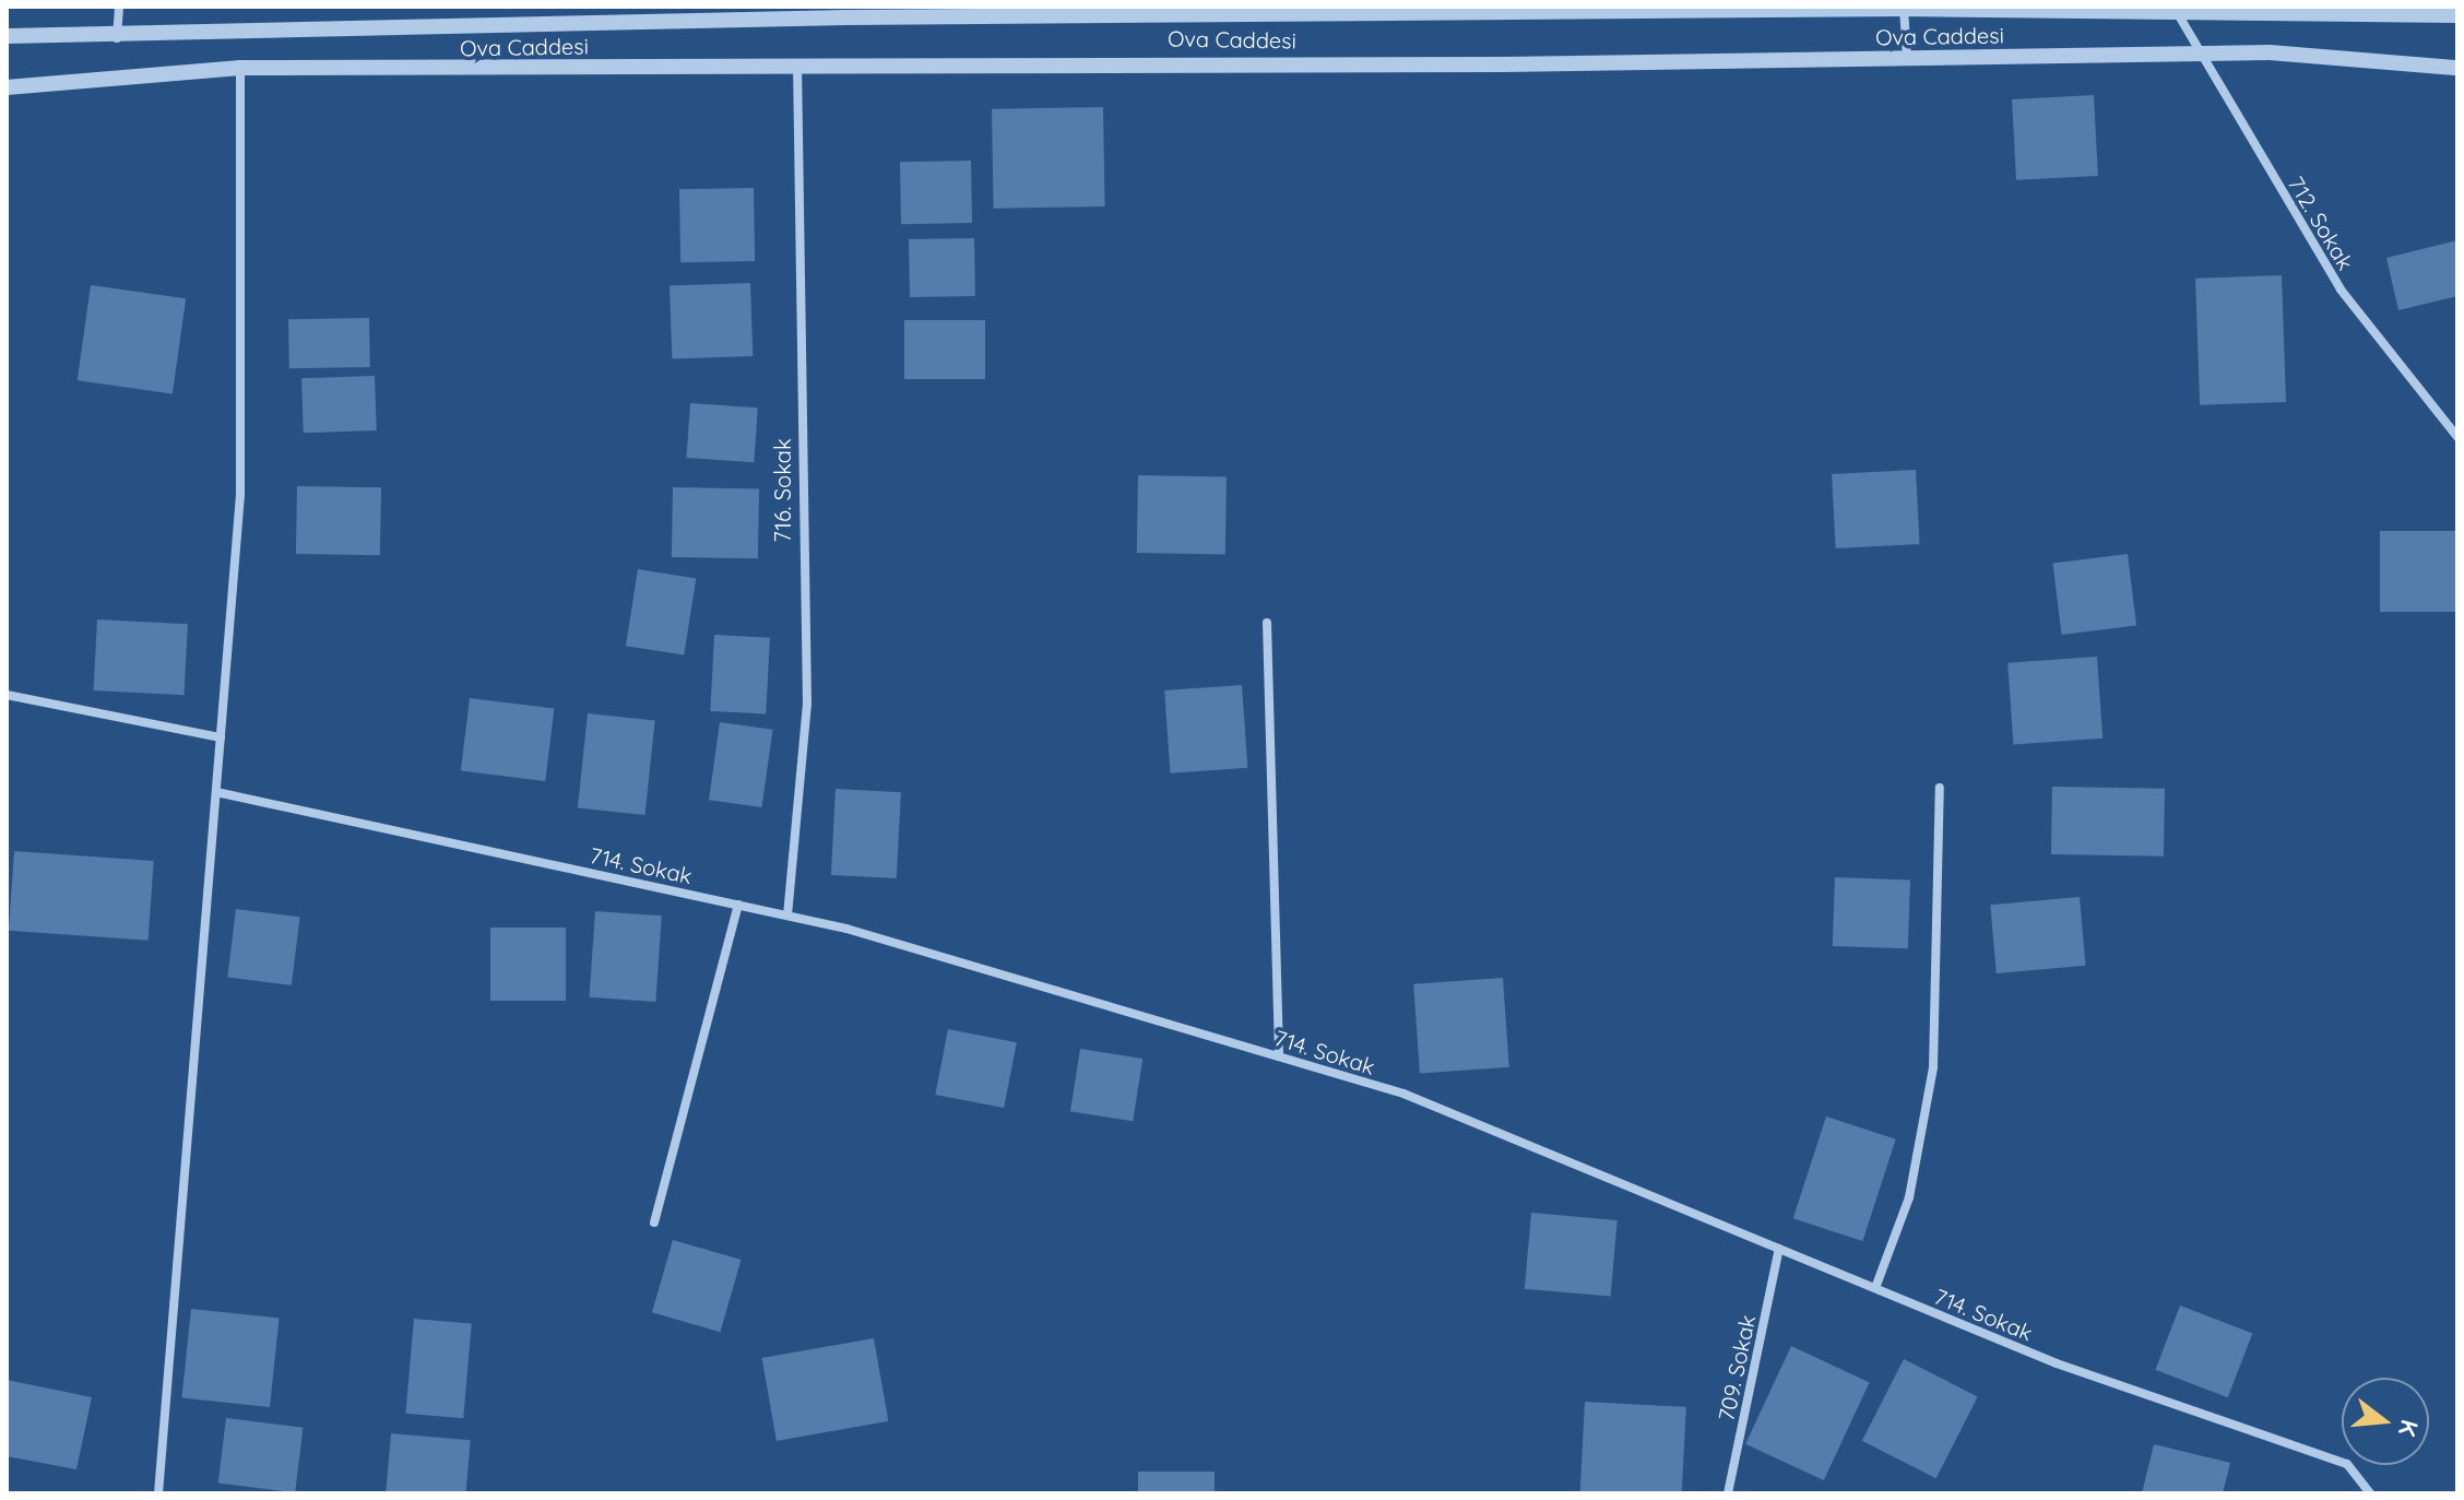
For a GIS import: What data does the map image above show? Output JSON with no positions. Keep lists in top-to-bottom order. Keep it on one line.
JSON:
{"streets":{"street":["Ova Caddesi","712. Sokak","716. Sokak","714. Sokak","709. Sokak"]},"crossings":[["Ova Caddesi","712. Sokak"],["Ova Caddesi","716. Sokak"],["716. Sokak","714. Sokak"],["714. Sokak","709. Sokak"]],"north":"right"}
